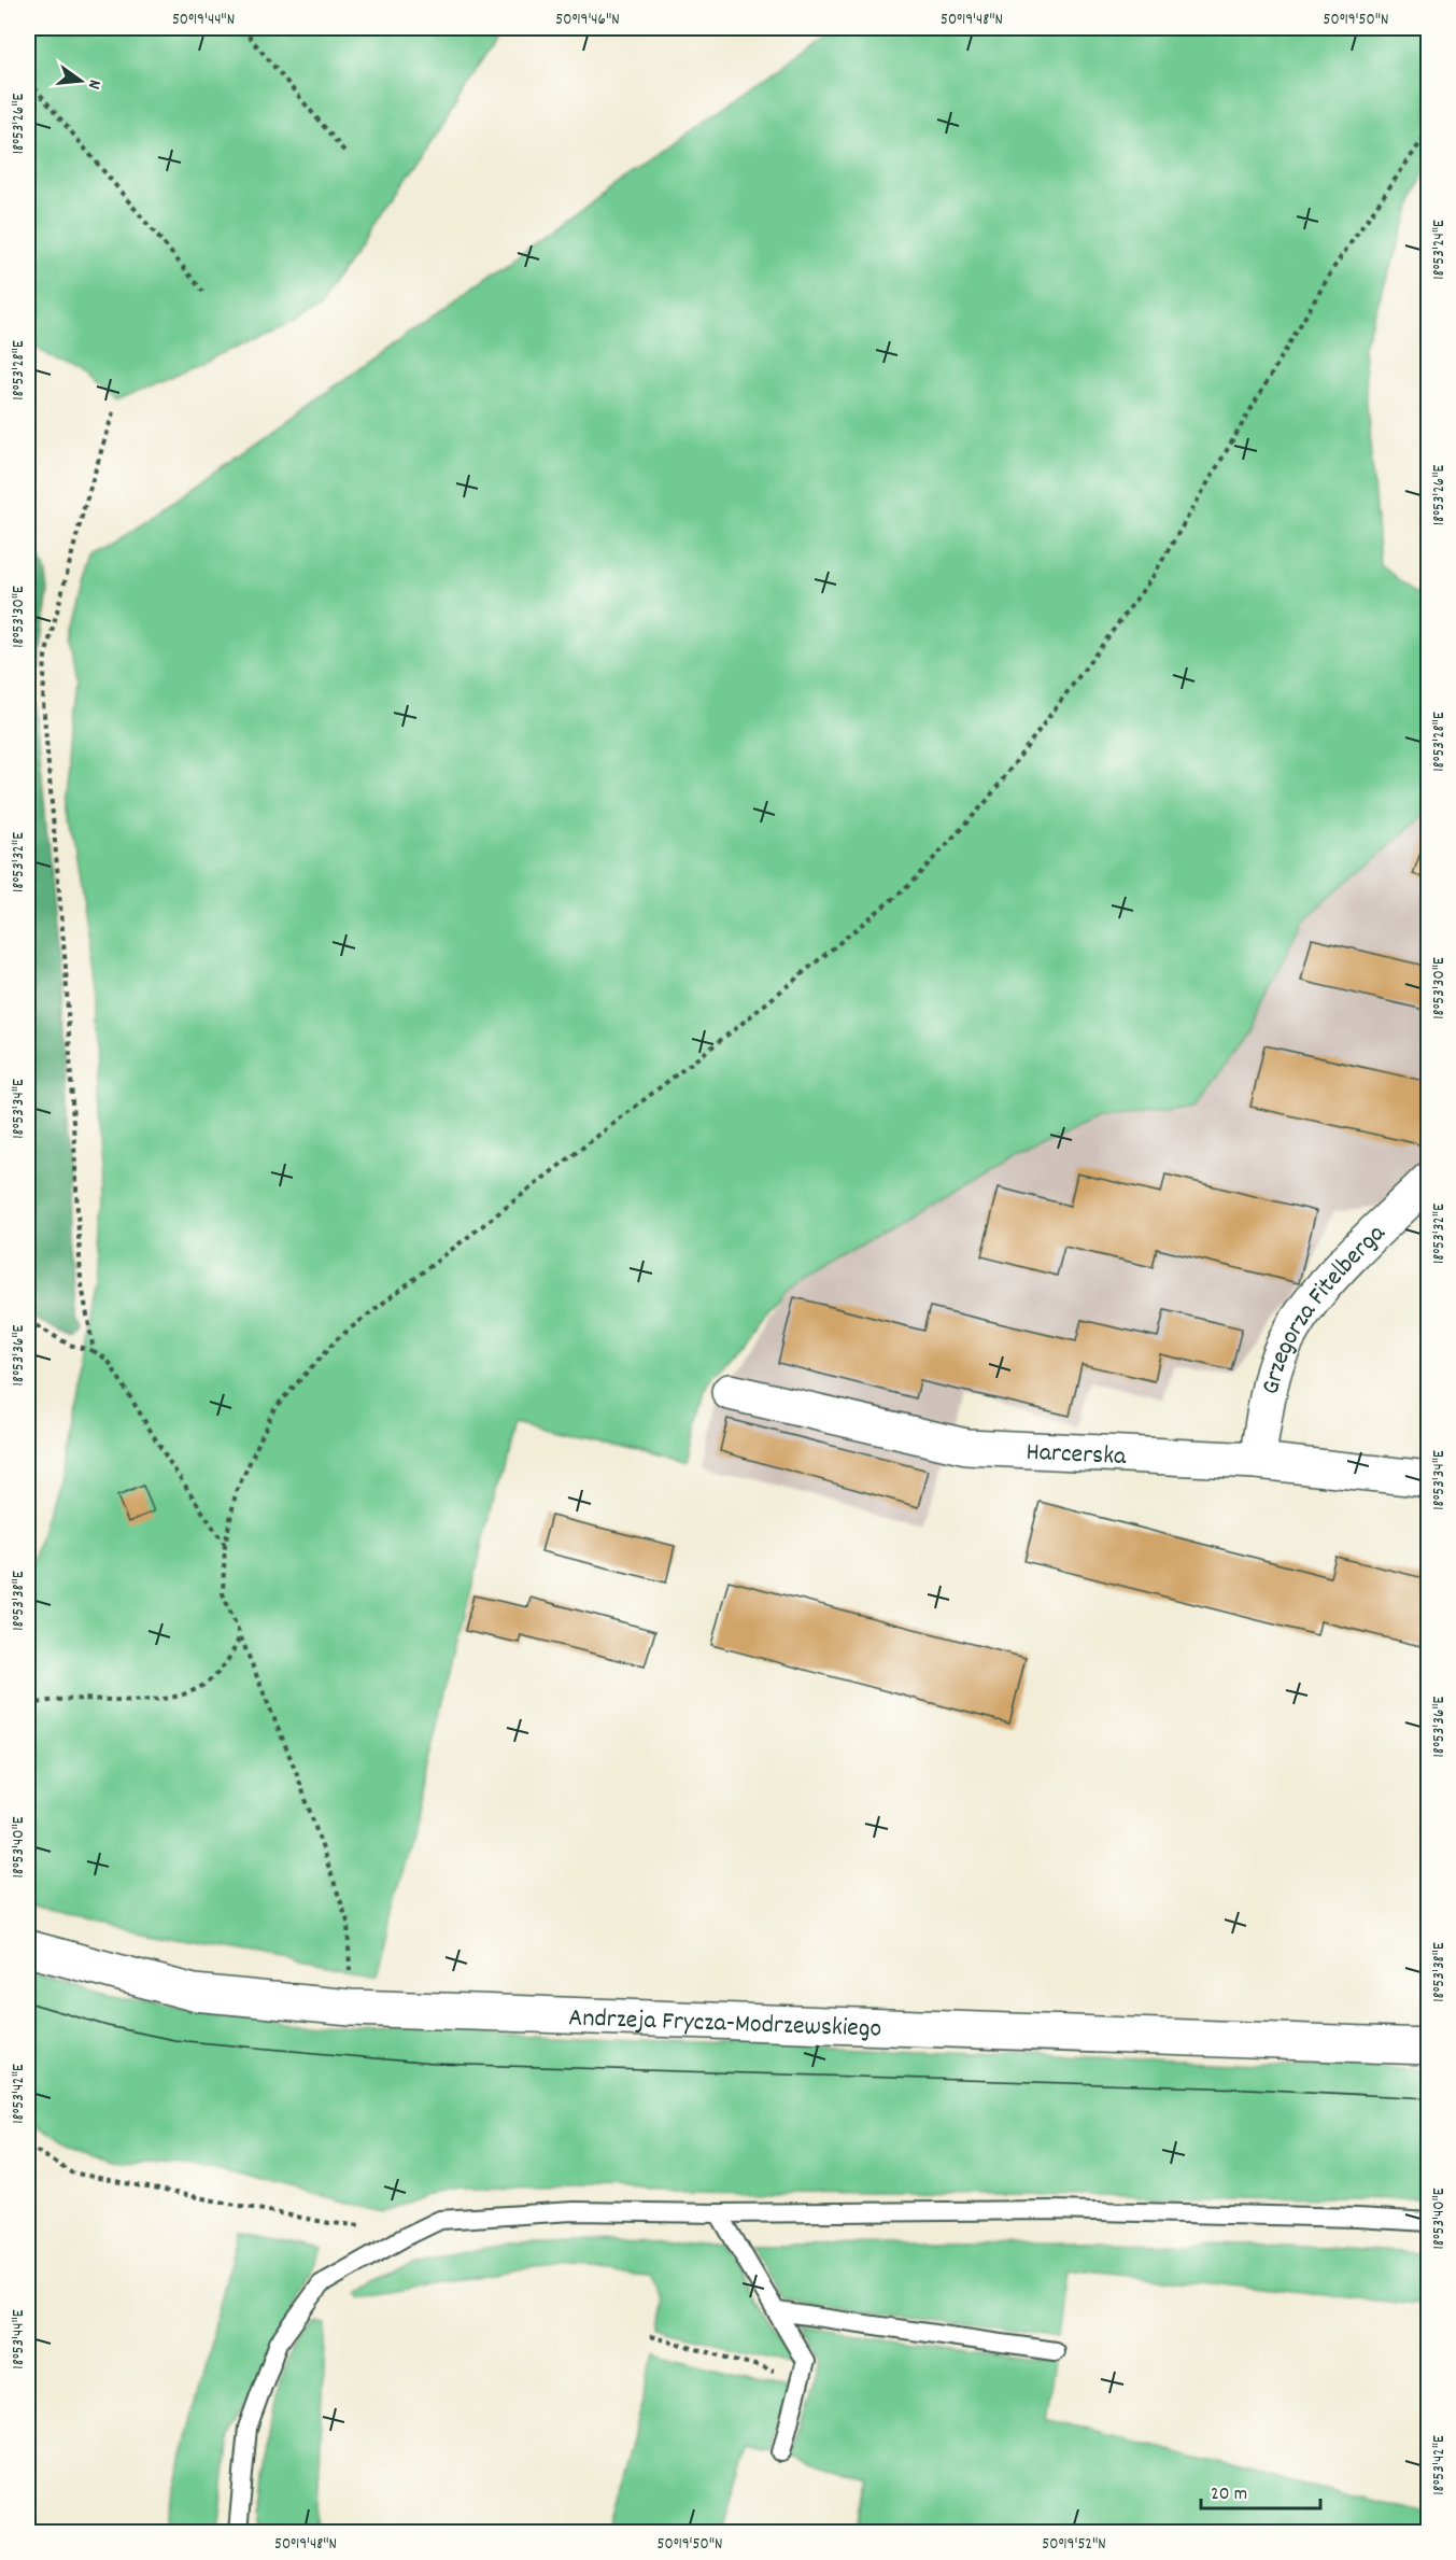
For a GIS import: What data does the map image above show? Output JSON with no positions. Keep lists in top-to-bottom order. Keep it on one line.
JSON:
{"streets":{"main road":["Grzegorza Fitelberga","Harcerska","Andrzeja Frycza-Modrzewskiego"]},"crossings":[["Grzegorza Fitelberga","Harcerska"]],"scale_bar":"20 m","north":"right","coordinates":["50°19'44\"N","50°19'46\"N","50°19'48\"N","50°19'50\"N","18°53'26\"E","18°53'24\"E","18°53'28\"E","18°53'30\"E","18°53'32\"E","18°53'34\"E","18°53'36\"E","18°53'38\"E","18°53'40\"E","18°53'42\"E","18°53'44\"E","50°19'52\"N"]}
